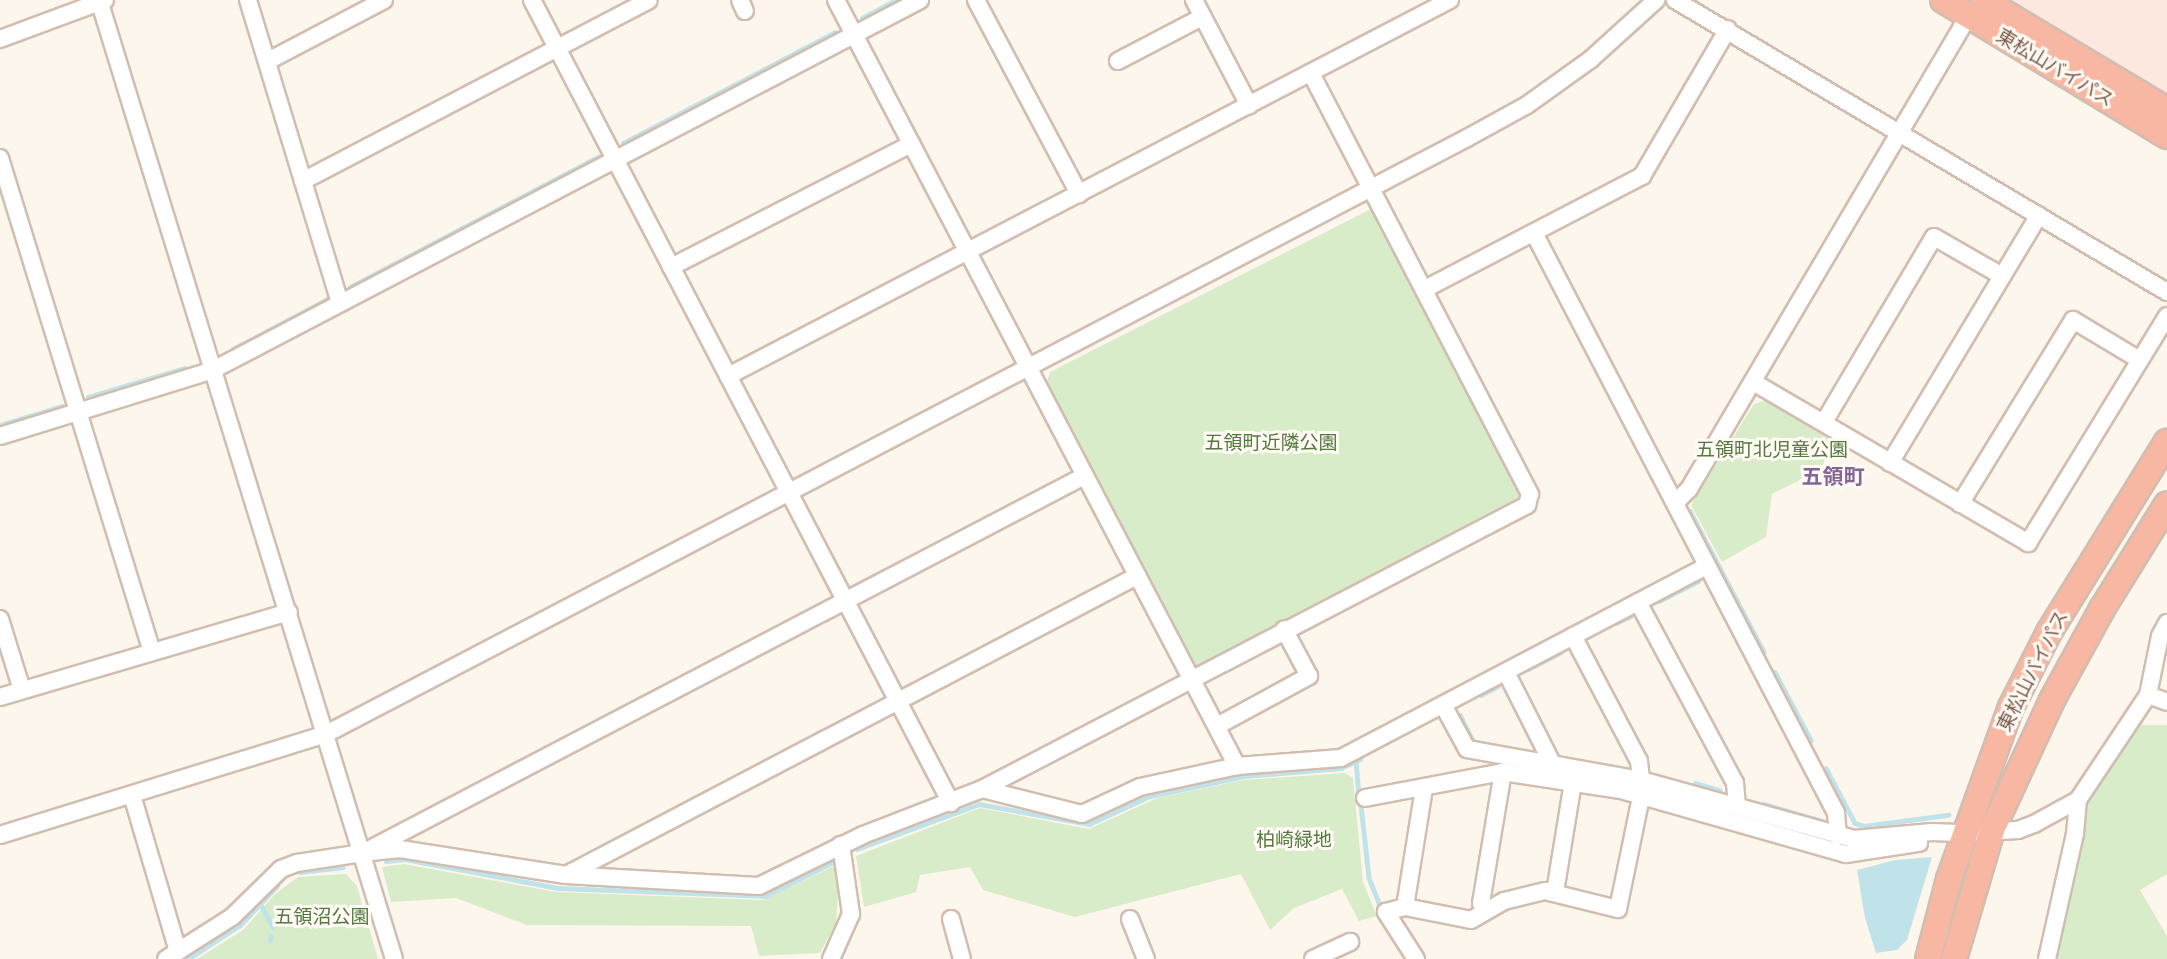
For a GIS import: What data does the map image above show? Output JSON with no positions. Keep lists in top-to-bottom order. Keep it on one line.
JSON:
{"streets":{"highway":["東松山バイパス"]},"districts":["五領町"],"parks":["五領町近隣公園","五領町北児童公園","柏崎緑地","五領沼公園"]}
